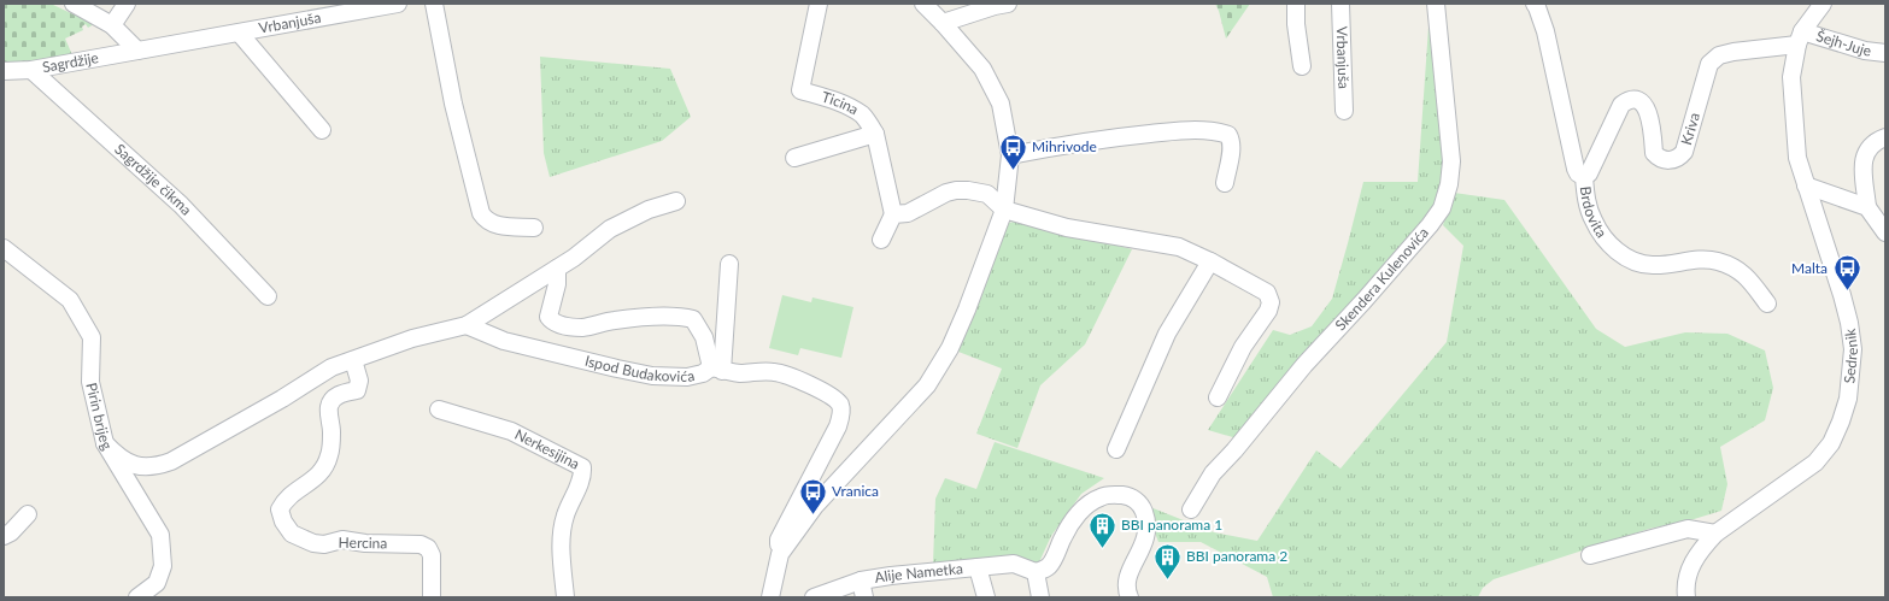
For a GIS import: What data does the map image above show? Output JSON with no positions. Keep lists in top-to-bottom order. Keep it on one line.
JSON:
{"streets":{"street":["Vrbanjuša","Šejh-Juje","Sagrdžije","Ticina","Kriva","Sagrdžije čikma","Brdovita","Skendera Kulenovića","Sedrenik","Ispod Budakovića","Pirin brijeg","Nerkesijina","Hercina","Alije Nametka"]},"crossings":[["Vrbanjuša","Sagrdžije"],["Šejh-Juje","Kriva"],["Šejh-Juje","Sedrenik"],["Sagrdžije","Sagrdžije čikma"],["Kriva","Brdovita"],["Kriva","Sedrenik"]],"places":{"bus stop":["Mihrivode","Malta","Vranica"],"building":["BBI panorama 1","BBI panorama 2"]}}
